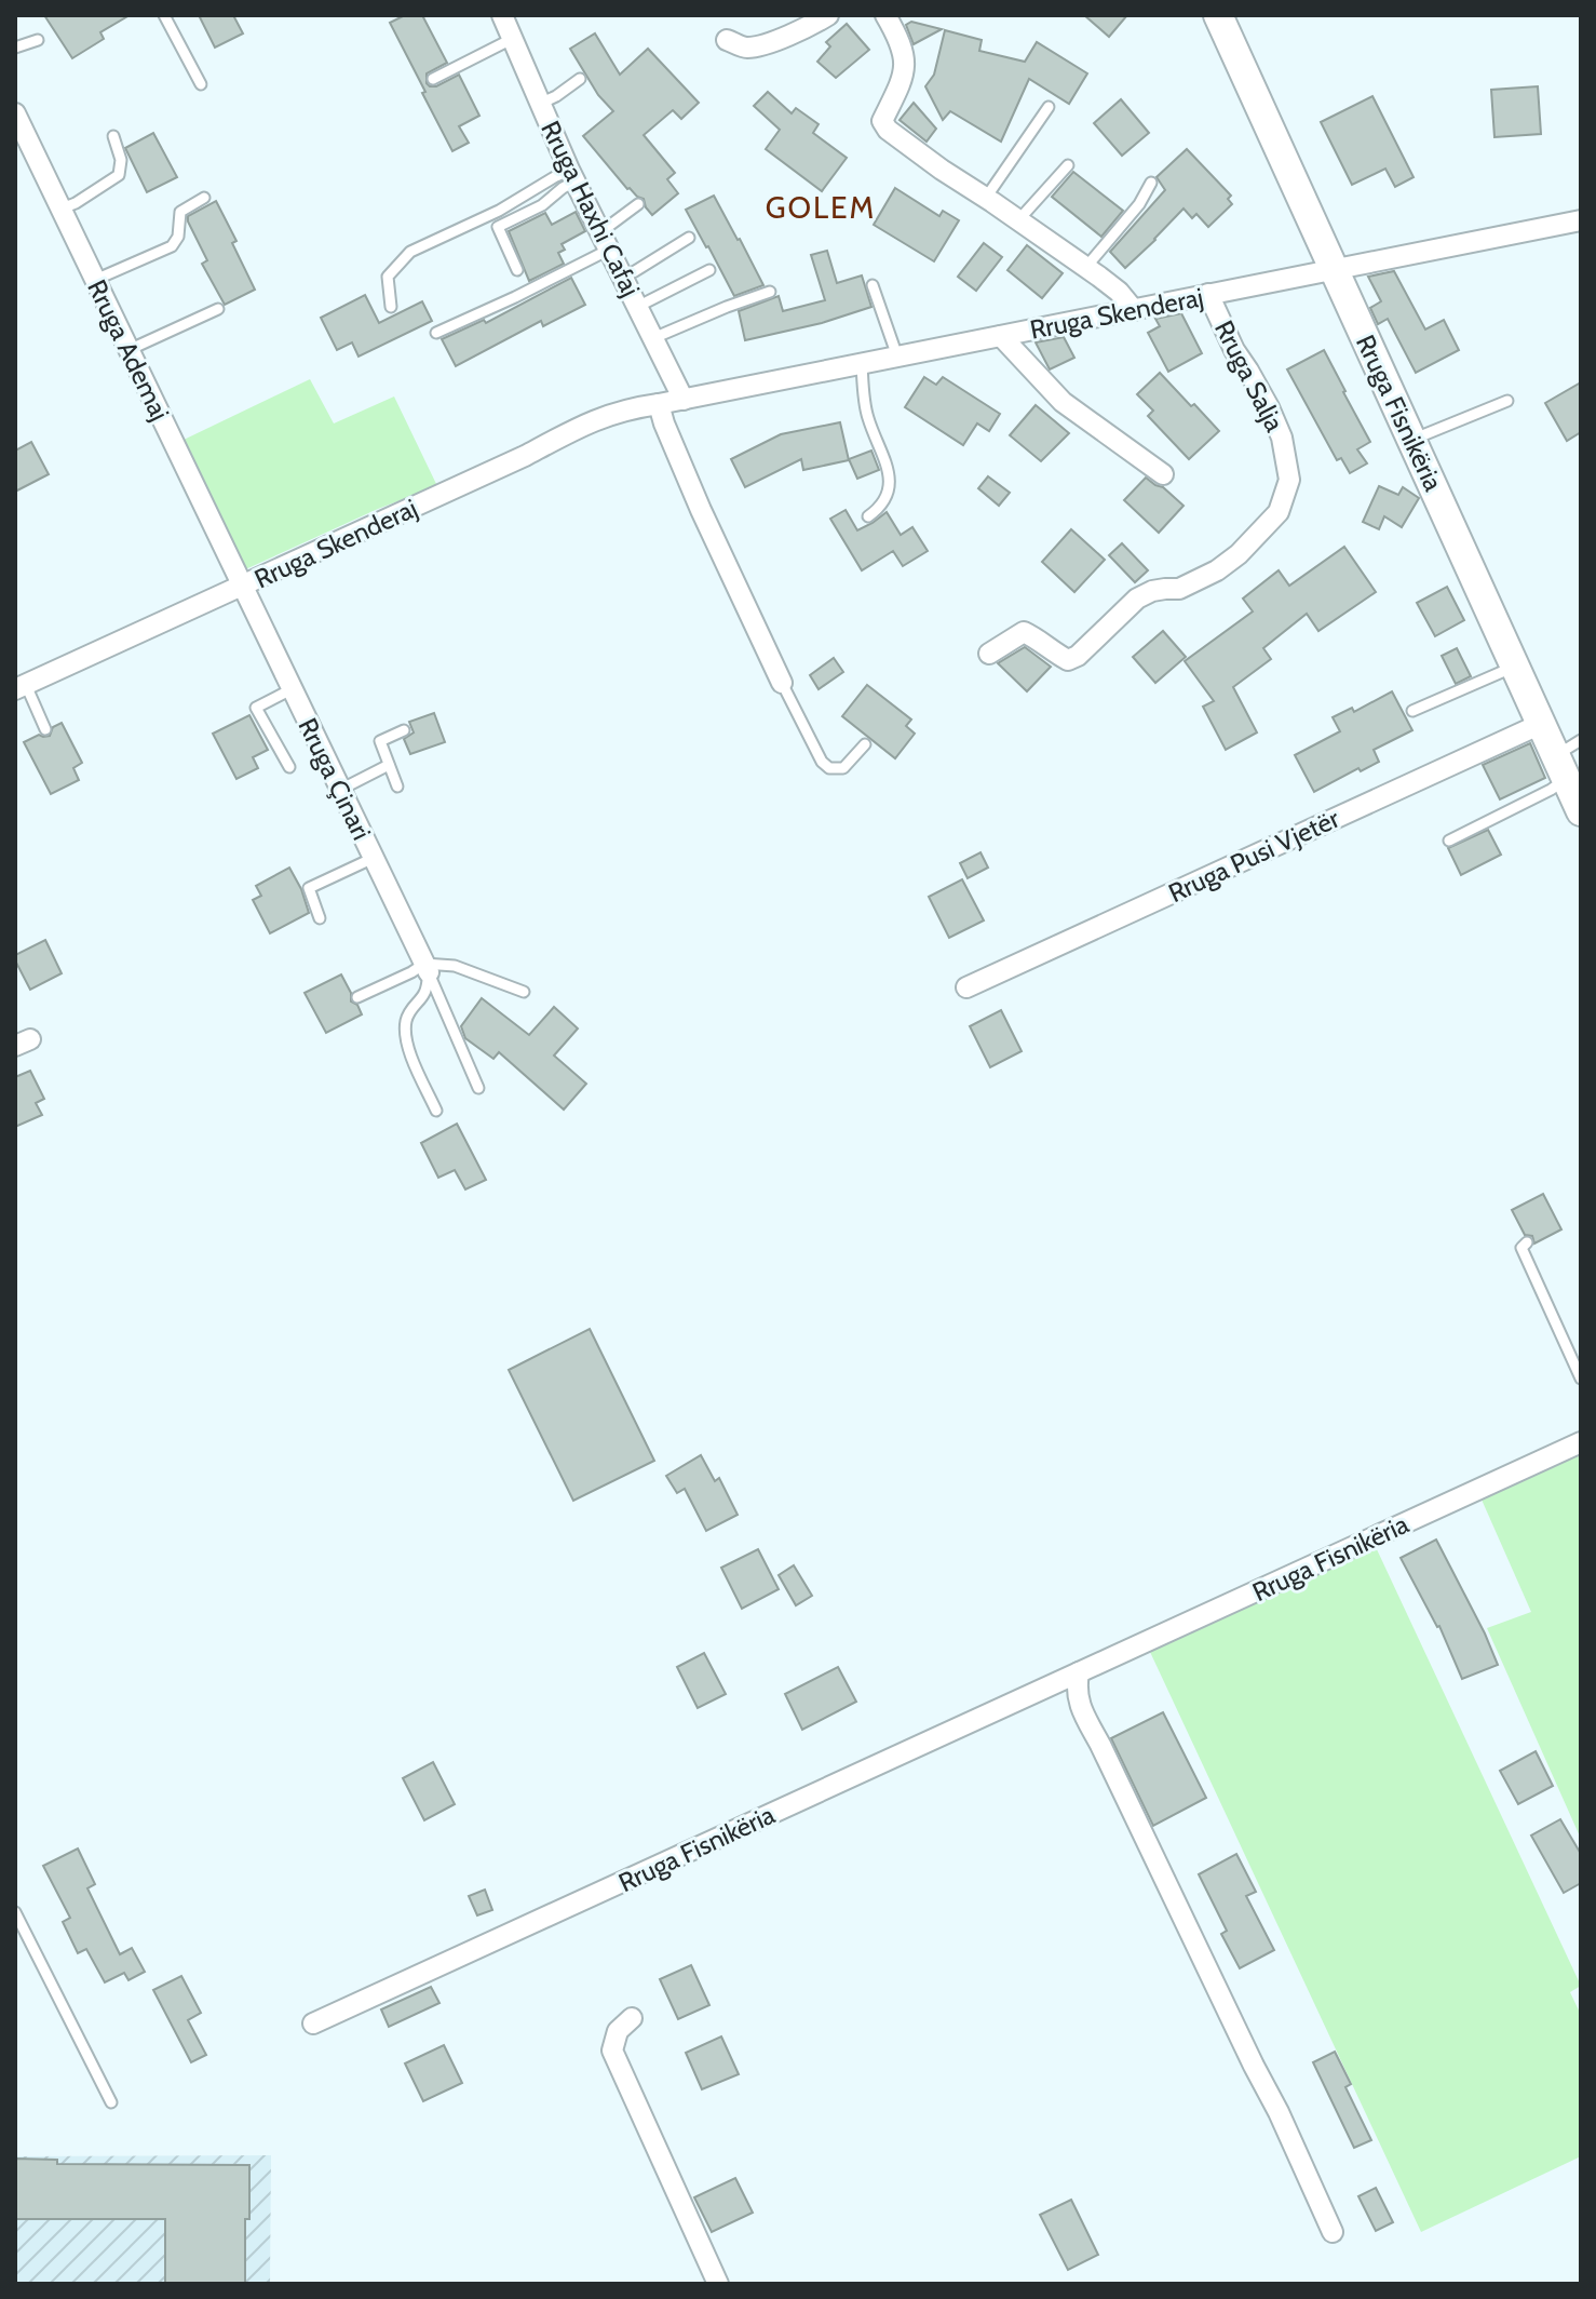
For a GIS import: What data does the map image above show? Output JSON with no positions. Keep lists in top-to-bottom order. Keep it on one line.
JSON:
{"streets":{"street":["Rruga Haxhi Cafaj","Rruga Skenderaj","Rruga Ademaj","Rruga Salja","Rruga Fisnikëria","Rruga Çinari","Rruga Pusi Vjetër"]},"crossings":[["Rruga Haxhi Cafaj","Rruga Skenderaj"],["Rruga Skenderaj","Rruga Ademaj"],["Rruga Skenderaj","Rruga Salja"],["Rruga Skenderaj","Rruga Fisnikëria"],["Rruga Skenderaj","Rruga Çinari"],["Rruga Ademaj","Rruga Çinari"],["Rruga Fisnikëria","Rruga Pusi Vjetër"]],"districts":["GOLEM"]}
